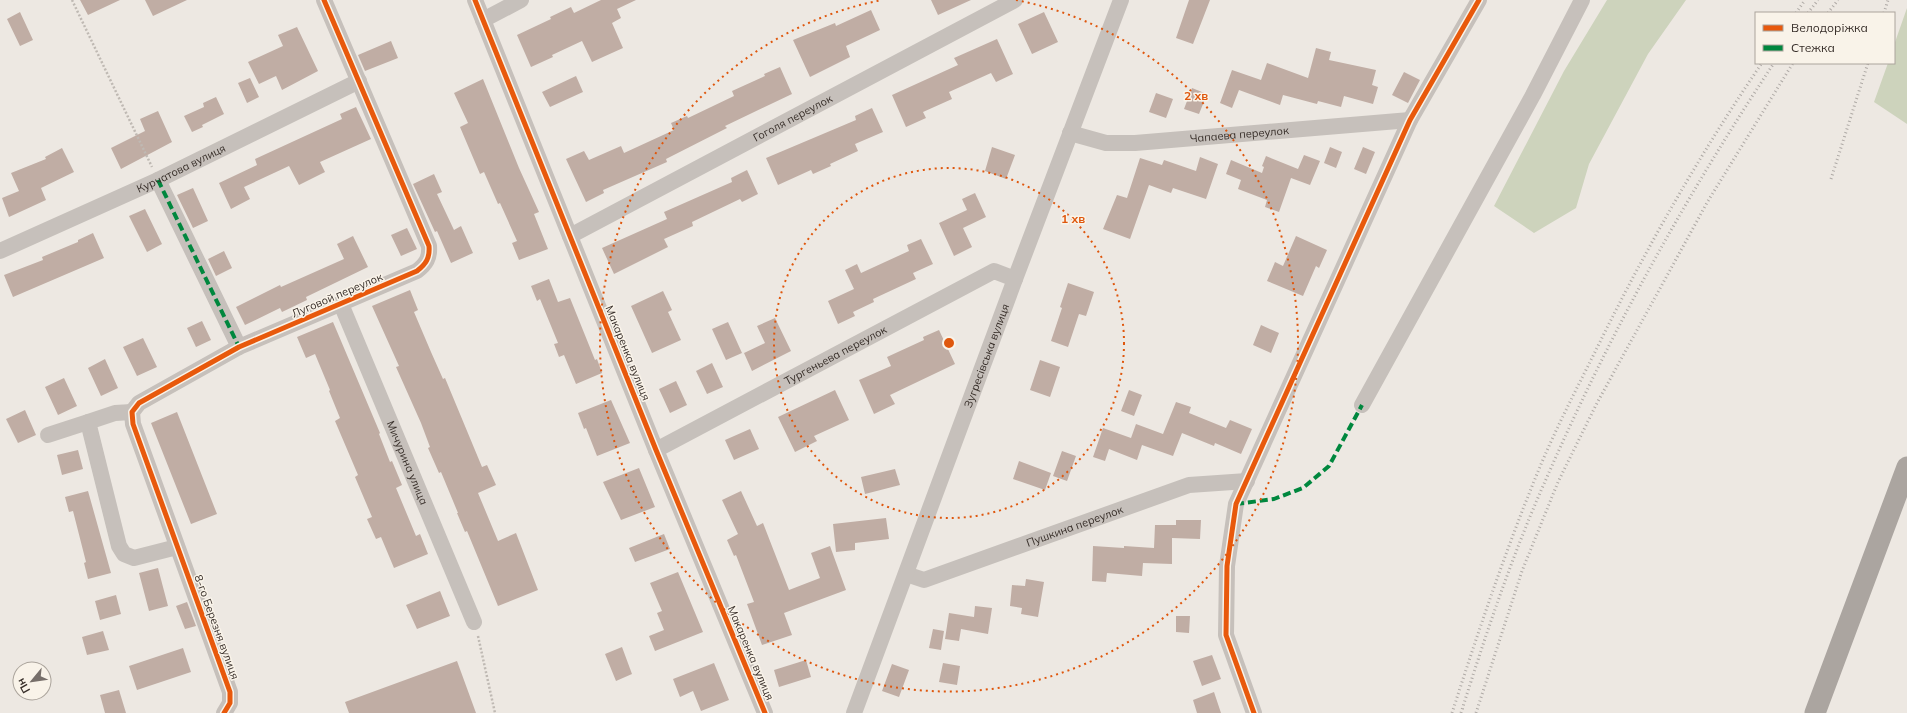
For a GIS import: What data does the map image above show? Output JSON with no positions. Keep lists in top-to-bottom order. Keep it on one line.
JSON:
{"streets":{"street":["Гоголя переулок","Чапаева переулок","Курчатова вулиця","Луговой переулок","Макаренка вулиця","Тургеньева переулок","Зугресівська вулиця","Мичурина улица","Пушкина переулок","8-го Березня вулиця"]},"crossings":[["Гоголя переулок","Макаренка вулиця"],["Чапаева переулок","Зугресівська вулиця"],["Курчатова вулиця","Луговой переулок"],["Луговой переулок","Мичурина улица"],["Макаренка вулиця","Тургеньева переулок"],["Тургеньева переулок","Зугресівська вулиця"],["Зугресівська вулиця","Пушкина переулок"]],"legend":["Велодоріжка","Стежка"],"north":"bottom left","rings":["2 хв","1 хв"]}
